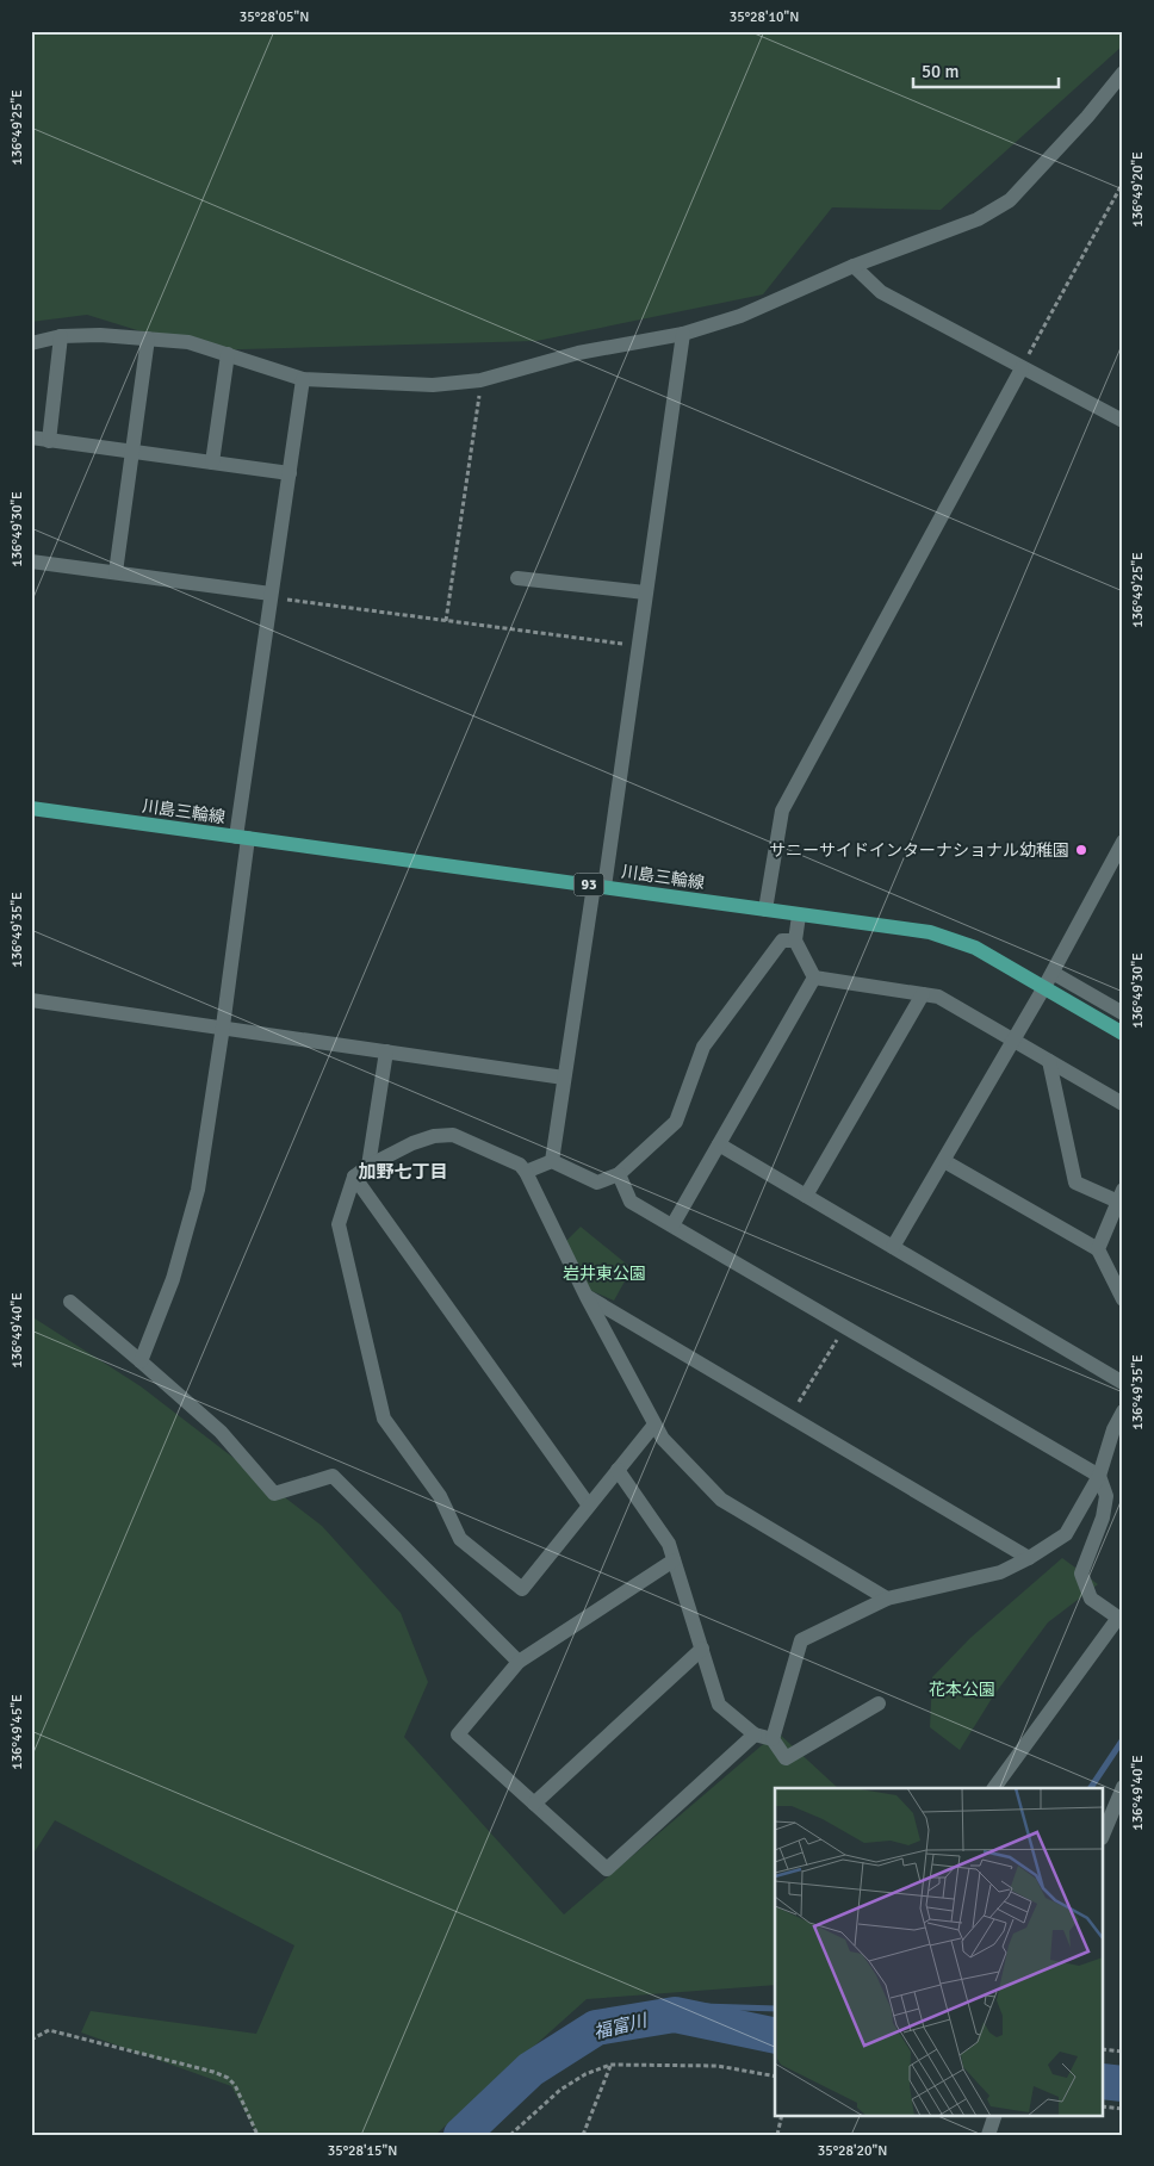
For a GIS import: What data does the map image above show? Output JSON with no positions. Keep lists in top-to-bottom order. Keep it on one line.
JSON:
{"streets":{"main road":["川島三輪線","93"]},"districts":["加野七丁目"],"water":["福富川"],"parks":["岩井東公園","花本公園"],"places":["サニーサイドインターナショナル幼稚園"],"scale_bar":"50 m","coordinates":["35°28'05\"N","35°28'10\"N","136°49'25\"E","136°49'20\"E","136°49'30\"E","136°49'35\"E","136°49'40\"E","136°49'45\"E","35°28'15\"N","35°28'20\"N"]}
